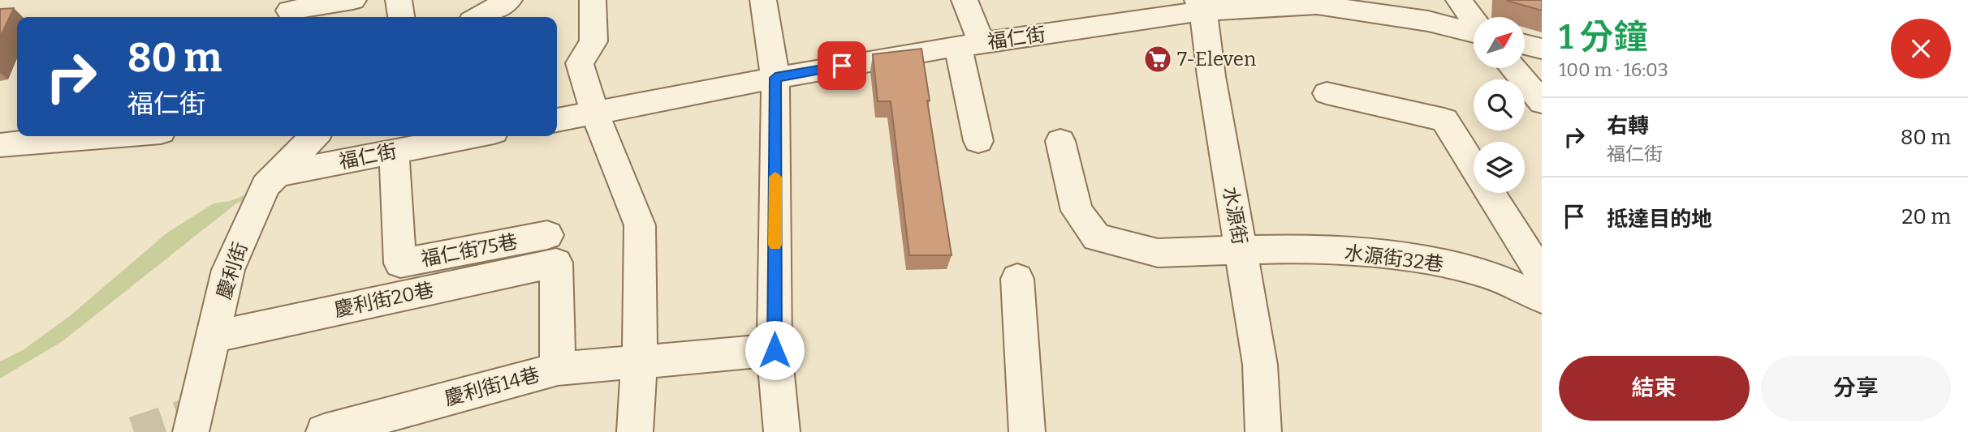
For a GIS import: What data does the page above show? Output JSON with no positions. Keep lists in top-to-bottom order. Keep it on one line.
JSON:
{"streets":{"street":["福仁街","水源街","福仁街75巷","水源街32巷","慶利街","慶利街20巷","慶利街14巷"]},"crossings":[["福仁街","水源街"],["福仁街","福仁街75巷"],["福仁街","慶利街"],["水源街","水源街32巷"],["福仁街75巷","慶利街20巷"],["福仁街75巷","慶利街14巷"],["慶利街","慶利街20巷"],["慶利街20巷","慶利街14巷"]],"places":{"supermarket":["7-Eleven"]},"north":"top right","page":{"heading":["1 分鐘","100 m · 16:03"],"turn":["80 m","福仁街"],"list":[{"name":"右轉","note":"福仁街","value":"80 m"},{"name":"抵達目的地","value":"20 m"}],"buttons":["結束","分享"]}}
